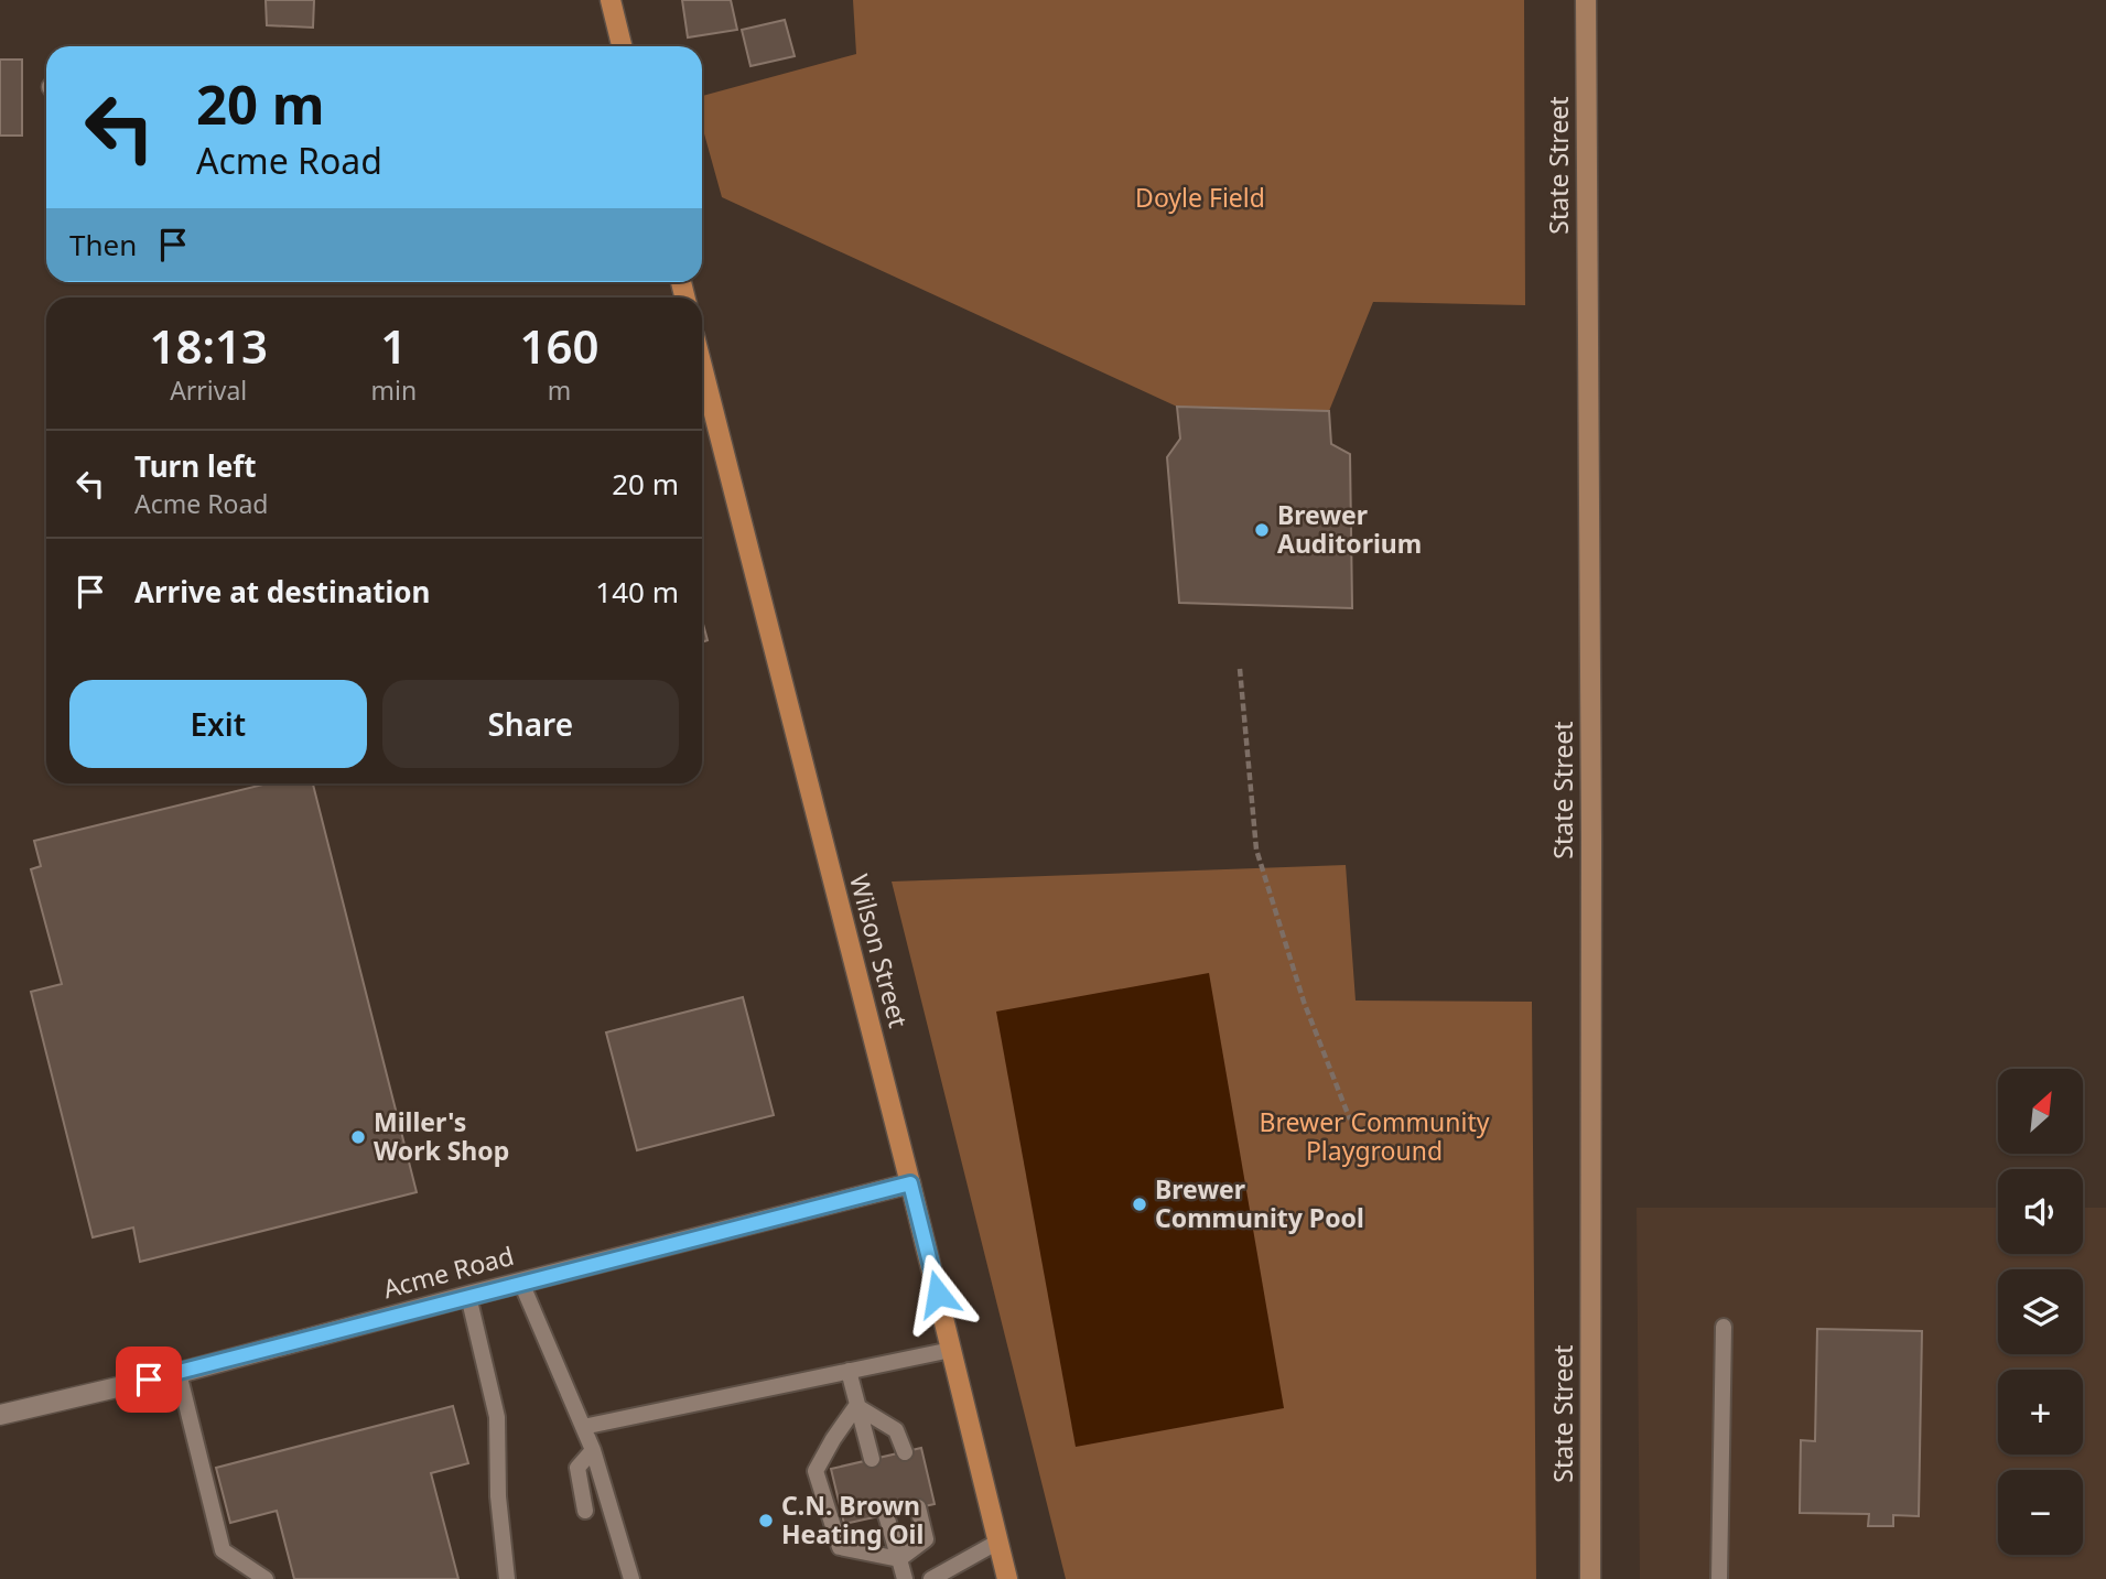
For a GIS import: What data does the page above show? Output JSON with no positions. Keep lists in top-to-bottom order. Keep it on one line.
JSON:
{"streets":{"main road":["State Street","Wilson Street"],"street":["Acme Road"]},"crossings":[["Wilson Street","Acme Road"]],"parks":["Doyle Field","Brewer Community Playground"],"places":["Brewer Auditorium","Miller's Work Shop","Brewer Community Pool","C.N. Brown Heating Oil"],"north":"top right","page":{"turn":["20 m","Acme Road"],"then":"Then","eta":["18:13","Arrival","1","min","160","m"],"list":[{"name":"Turn left","note":"Acme Road","value":"20 m"},{"name":"Arrive at destination","value":"140 m"}],"buttons":["Exit","Share"],"map_buttons":["+","−"]}}
